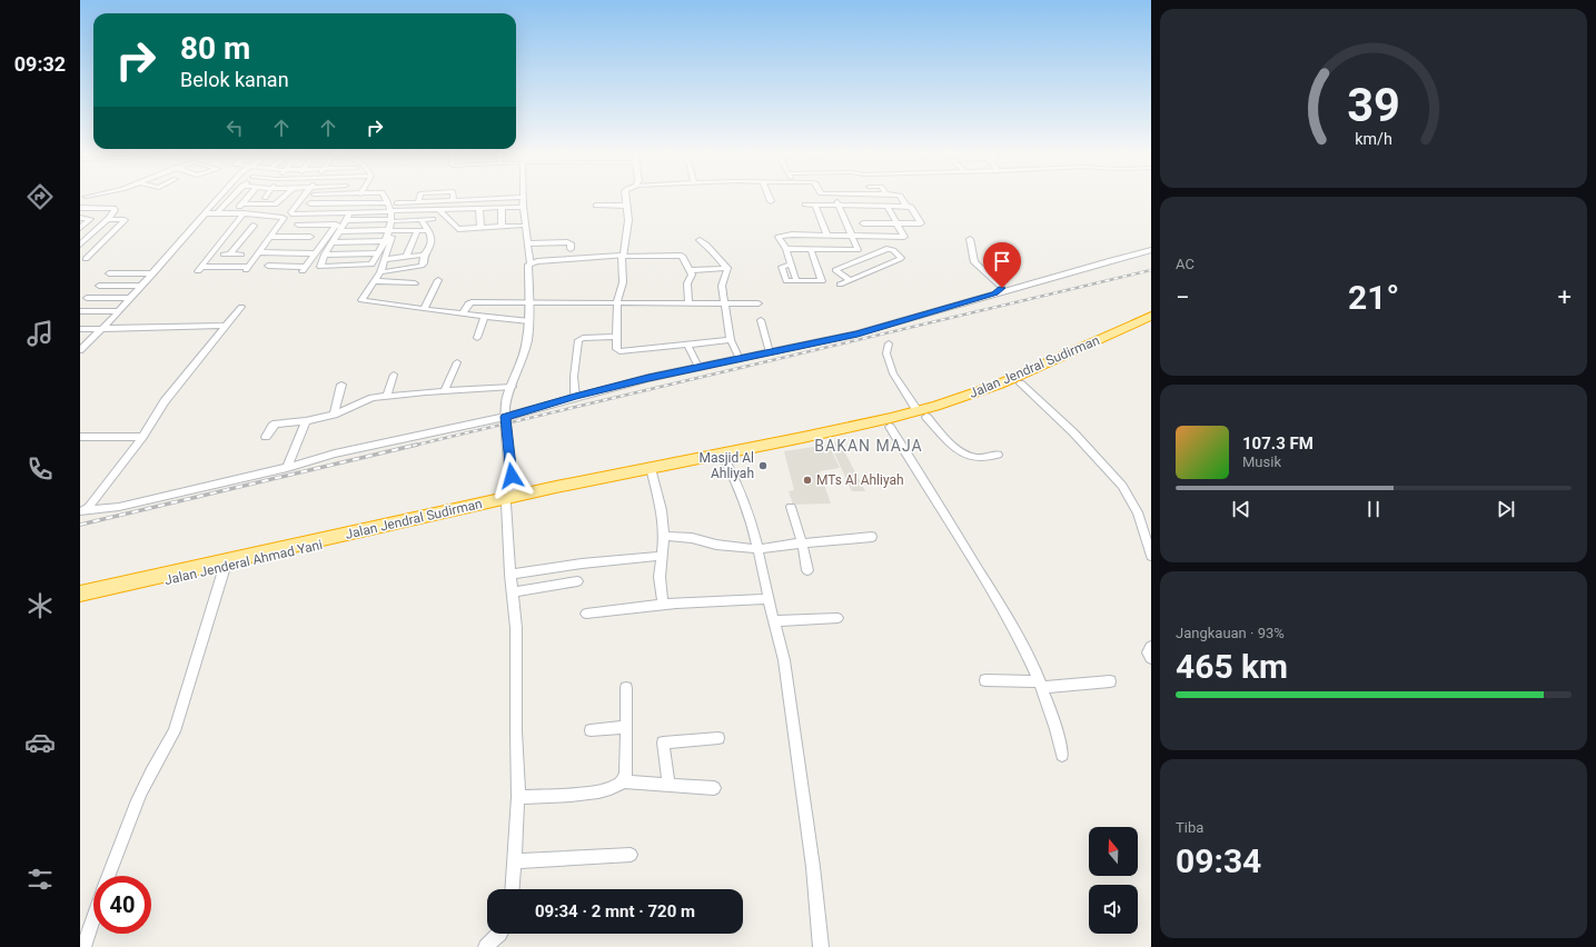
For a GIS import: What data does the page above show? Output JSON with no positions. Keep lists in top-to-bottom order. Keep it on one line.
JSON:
{"streets":{"highway":["Jalan Jendral Sudirman","Jalan Jenderal Ahmad Yani"]},"crossings":[["Jalan Jendral Sudirman","Jalan Jenderal Ahmad Yani"]],"districts":["BAKAN MAJA"],"places":["Masjid Al Ahliyah","MTs Al Ahliyah"],"north":"top","page":{"tabs":"09:32","turn":["80 m","Belok kanan"],"tile":["AC",["Jangkauan · 93%","465 km"],["Tiba","09:34"]],"heat":["−","21°","+"],"song":["107.3 FM","Musik"],"limit":"40","trip":"09:34 · 2 mnt · 720 m","gauge":["39","km/h"]}}
